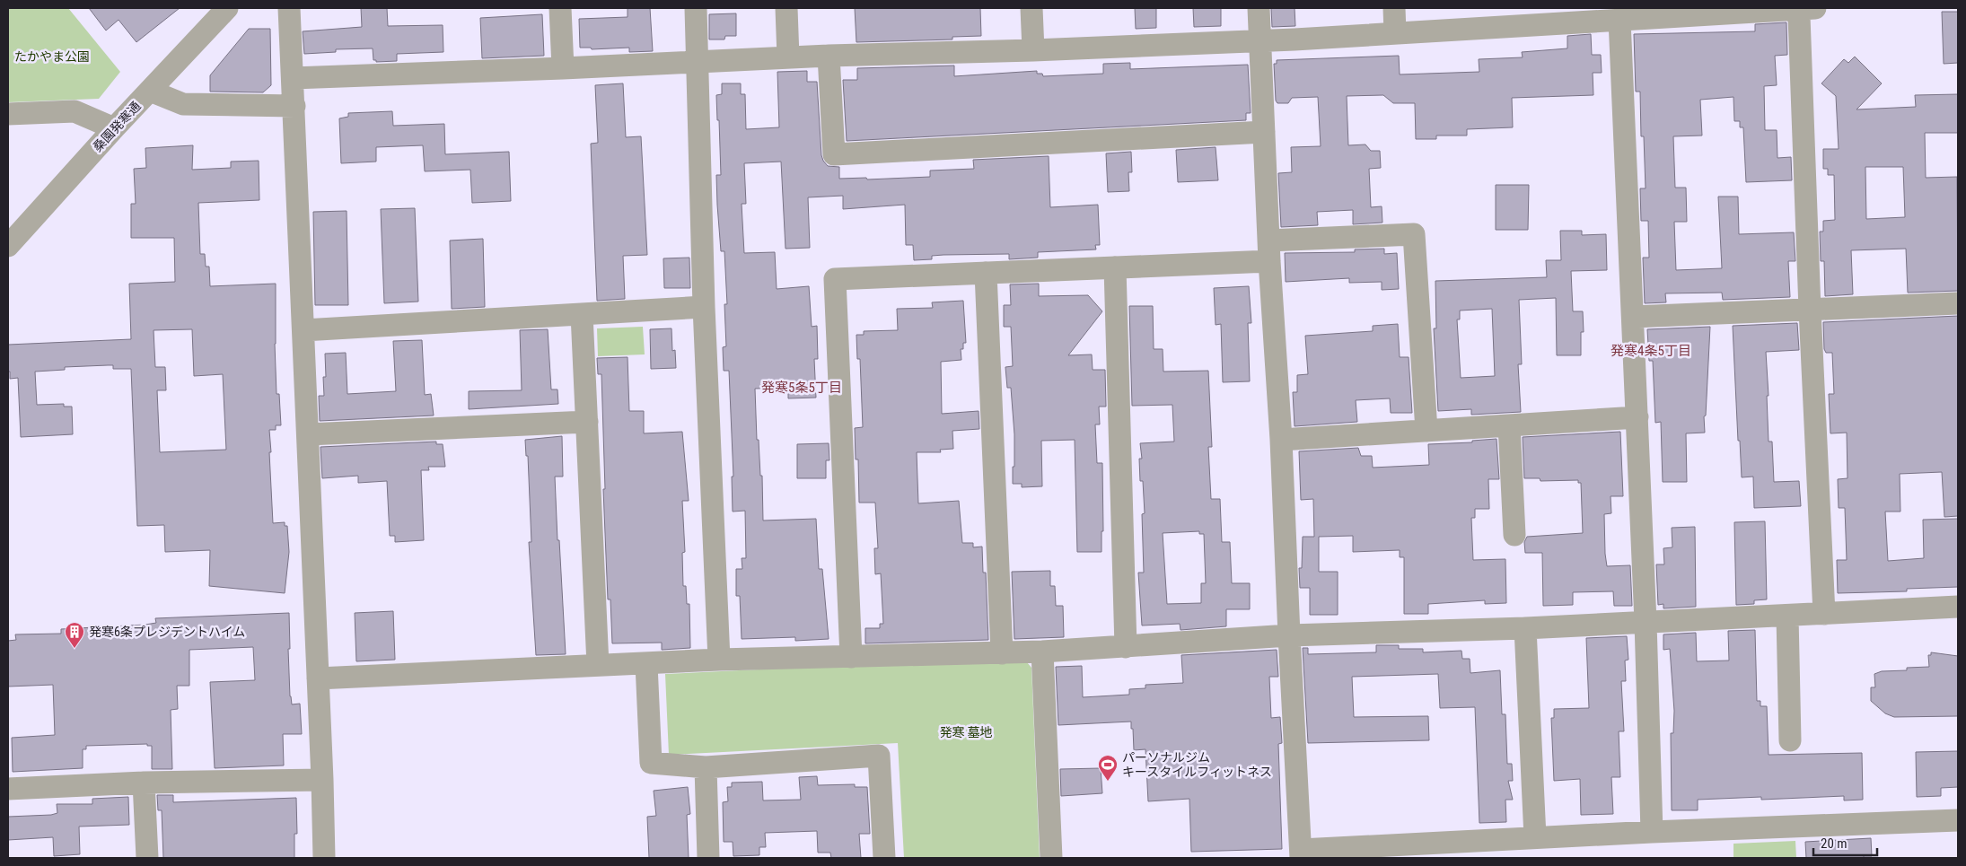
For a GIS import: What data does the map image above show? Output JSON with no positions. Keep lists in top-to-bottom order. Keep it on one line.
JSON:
{"streets":{"street":["桑園発寒通"]},"districts":["発寒4条5丁目","発寒5条5丁目"],"parks":["たかやま公園","発寒 墓地"],"places":{"building":["発寒6条プレジデントハイム"],"sports":["パーソナルジム キースタイルフィットネス"]},"scale_bar":"20 m"}
